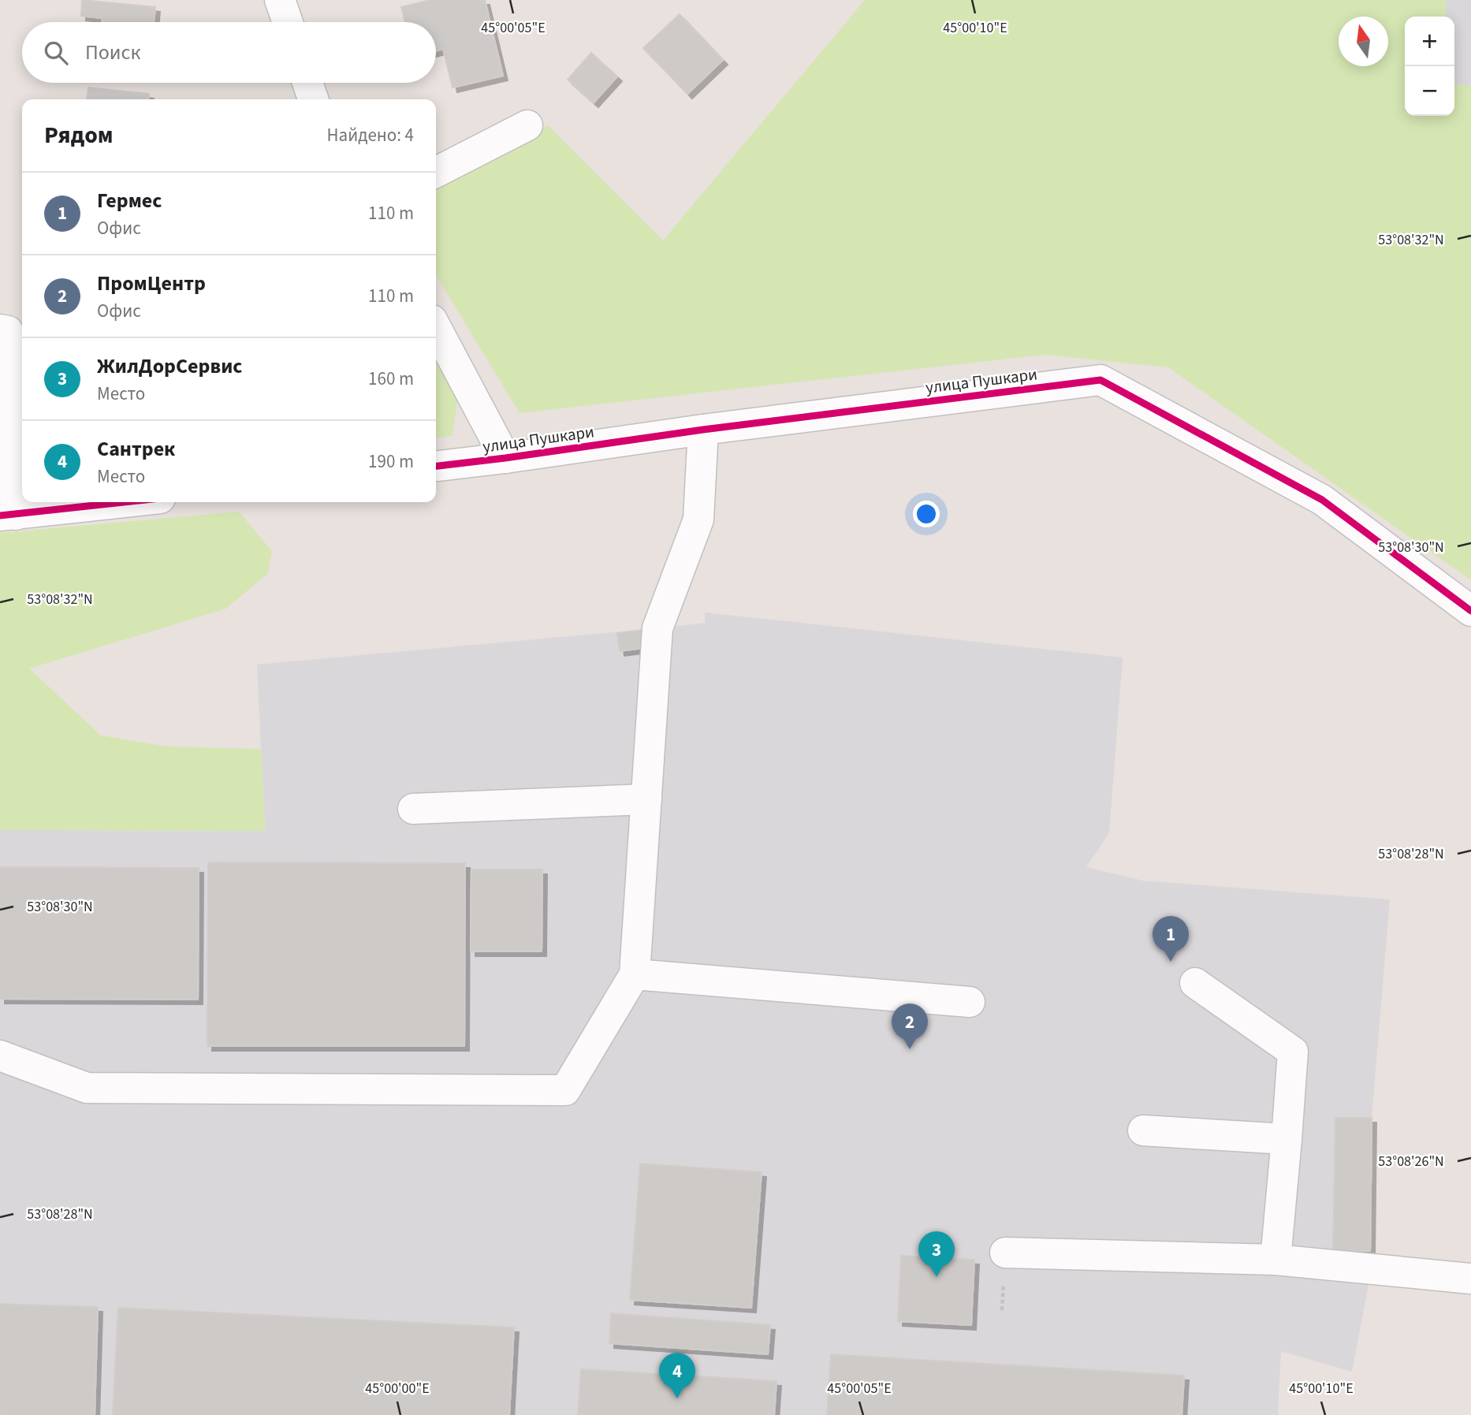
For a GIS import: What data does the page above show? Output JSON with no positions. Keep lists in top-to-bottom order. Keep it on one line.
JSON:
{"streets":{"street":["улица Пушкари"]},"north":"top","page":{"map_buttons":["+","−"],"search":"Поиск","heading":["Рядом","Найдено: 4"],"list":[{"mark":"1","name":"Гермес","note":"Офис","value":"110 m"},{"mark":"2","name":"ПромЦентр","note":"Офис","value":"110 m"},{"mark":"3","name":"ЖилДорСервис","note":"Место","value":"160 m"},{"mark":"4","name":"Сантрек","note":"Место","value":"190 m"}],"pins":["1","2","3","4"]},"coordinates":["45°00'05\"E","45°00'10\"E","53°08'32\"N","53°08'30\"N","53°08'28\"N","53°08'26\"N","45°00'00\"E"]}
